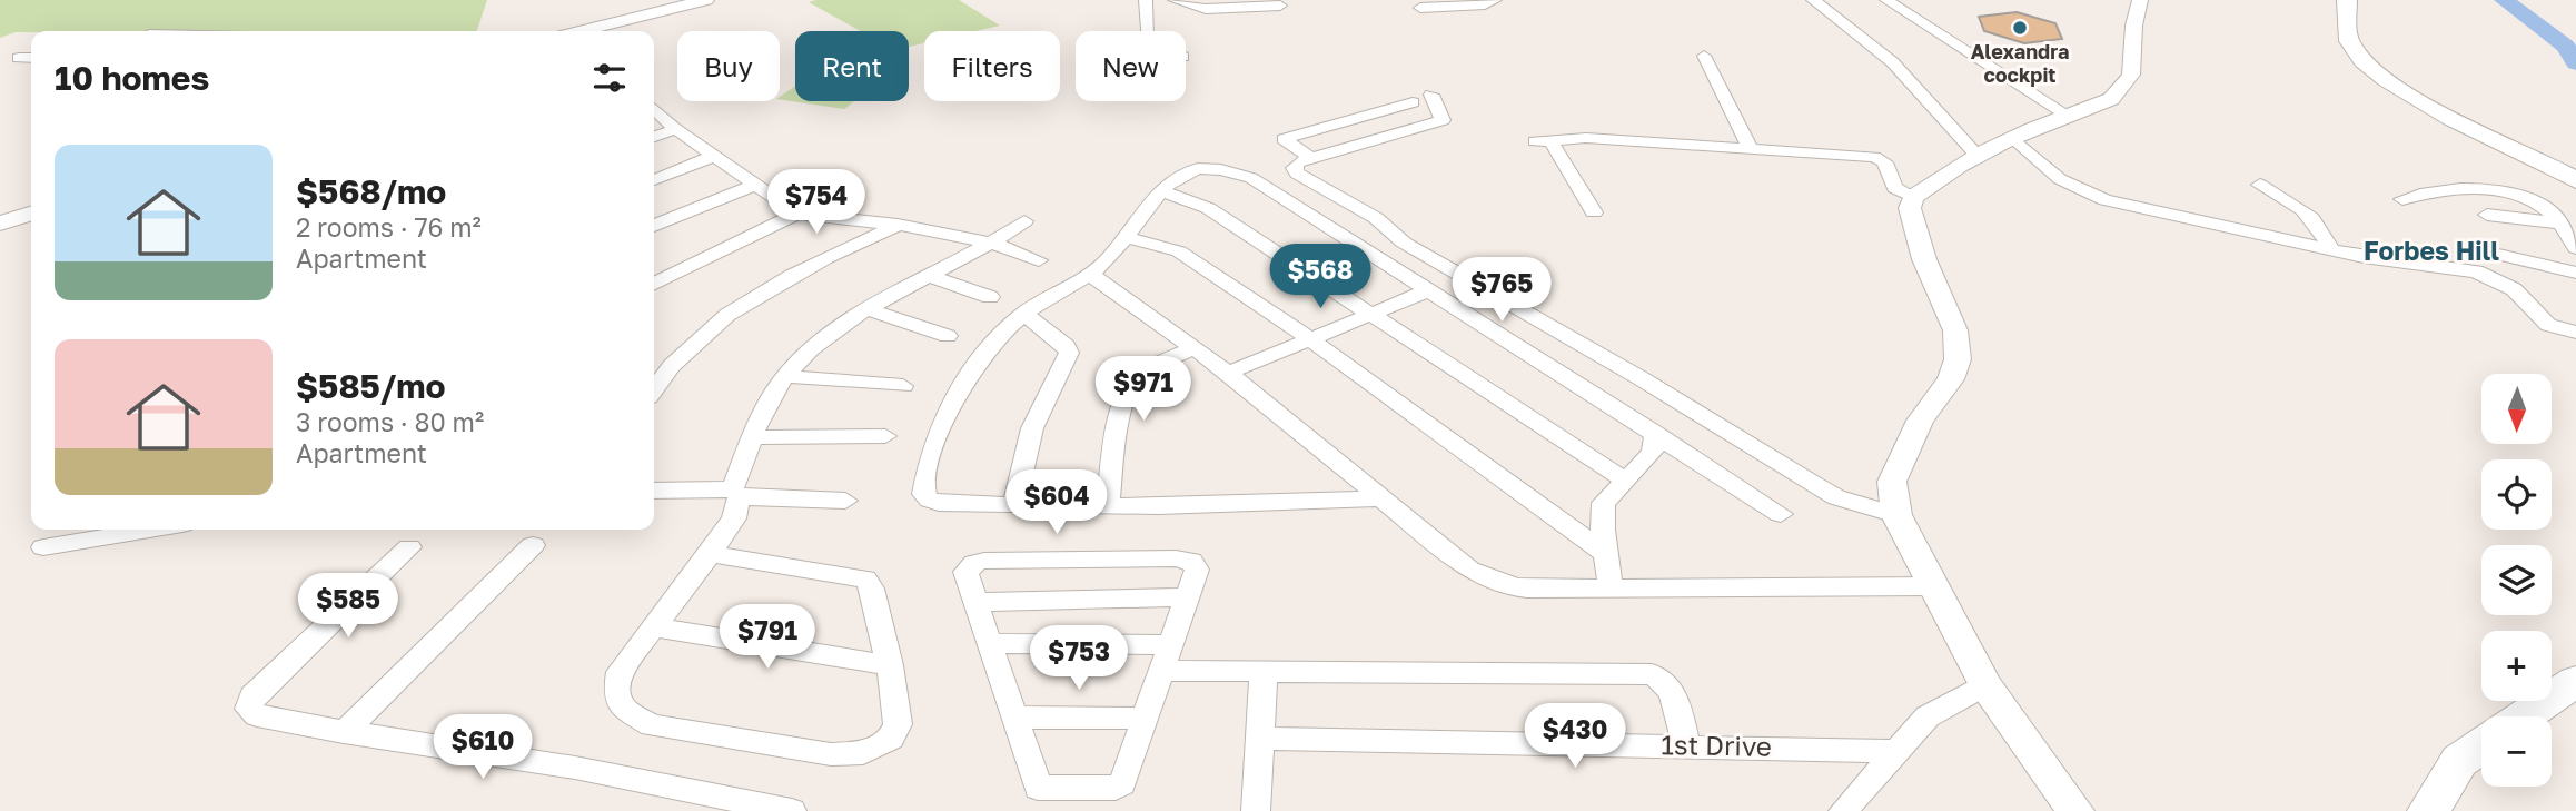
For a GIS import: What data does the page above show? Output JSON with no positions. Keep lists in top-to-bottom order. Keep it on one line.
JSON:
{"streets":{"street":["1st Drive"]},"districts":["Forbes Hill"],"places":["Alexandra cockpit"],"north":"bottom","page":{"chip":["Buy","Rent","Filters","New"],"heading":"10 homes","list":[{"name":"$568/mo","note":"2 rooms · 76 m² · Apartment"},{"name":"$585/mo","note":"3 rooms · 80 m² · Apartment"}],"price":["$754","$568","$765","$971","$604","$585","$791","$753","$430","$610"],"map_buttons":["+","−"]}}
